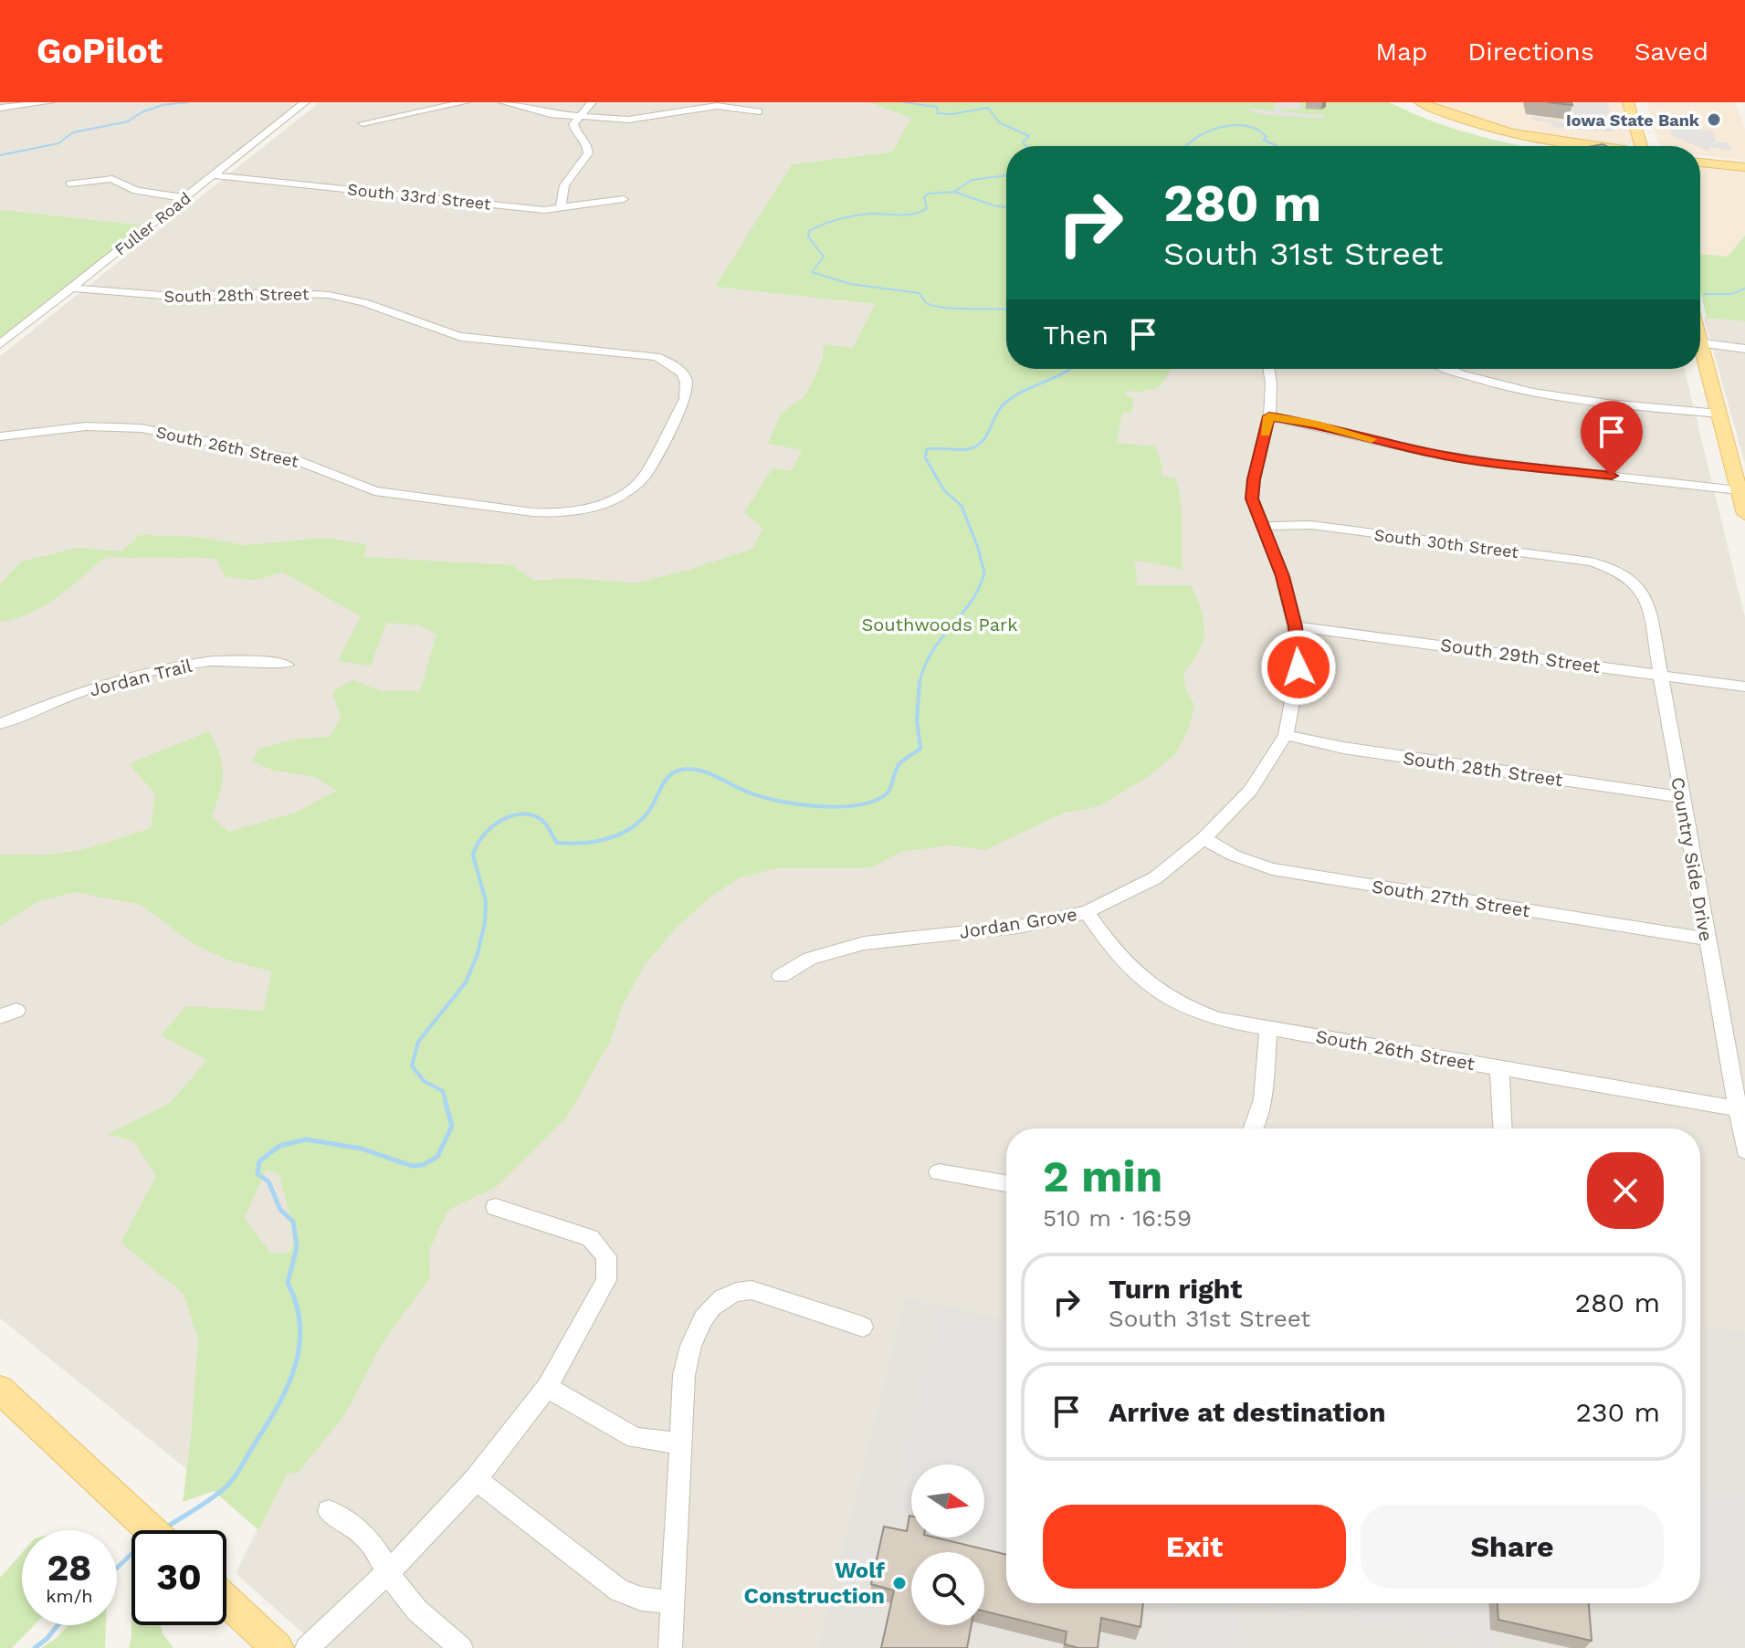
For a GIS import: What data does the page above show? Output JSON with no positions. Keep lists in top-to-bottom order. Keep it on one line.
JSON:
{"streets":{"street":["South 33rd Street","Fuller Road","South 28th Street","South 26th Street","South 30th Street","South 29th Street","Jordan Trail","Country Side Drive","South 27th Street","Jordan Grove"]},"crossings":[["South 33rd Street","Fuller Road"],["Fuller Road","South 28th Street"],["South 28th Street","South 26th Street"],["South 28th Street","Country Side Drive"],["South 28th Street","Jordan Grove"],["South 26th Street","Country Side Drive"],["South 26th Street","Jordan Grove"],["South 30th Street","Country Side Drive"],["South 30th Street","Jordan Grove"],["South 29th Street","Country Side Drive"],["South 29th Street","Jordan Grove"],["Country Side Drive","South 27th Street"],["South 27th Street","Jordan Grove"]],"parks":["Southwoods Park"],"places":["Iowa State Bank","Wolf Construction"],"north":"right","page":{"header":"GoPilot","nav":["Map","Directions","Saved"],"turn":["280 m","South 31st Street"],"then":"Then","heading":["2 min","510 m · 16:59"],"list":[{"name":"Turn right","note":"South 31st Street","value":"280 m"},{"name":"Arrive at destination","value":"230 m"}],"buttons":["Exit","Share"],"speed":"28 km/h","limit":"30"}}
